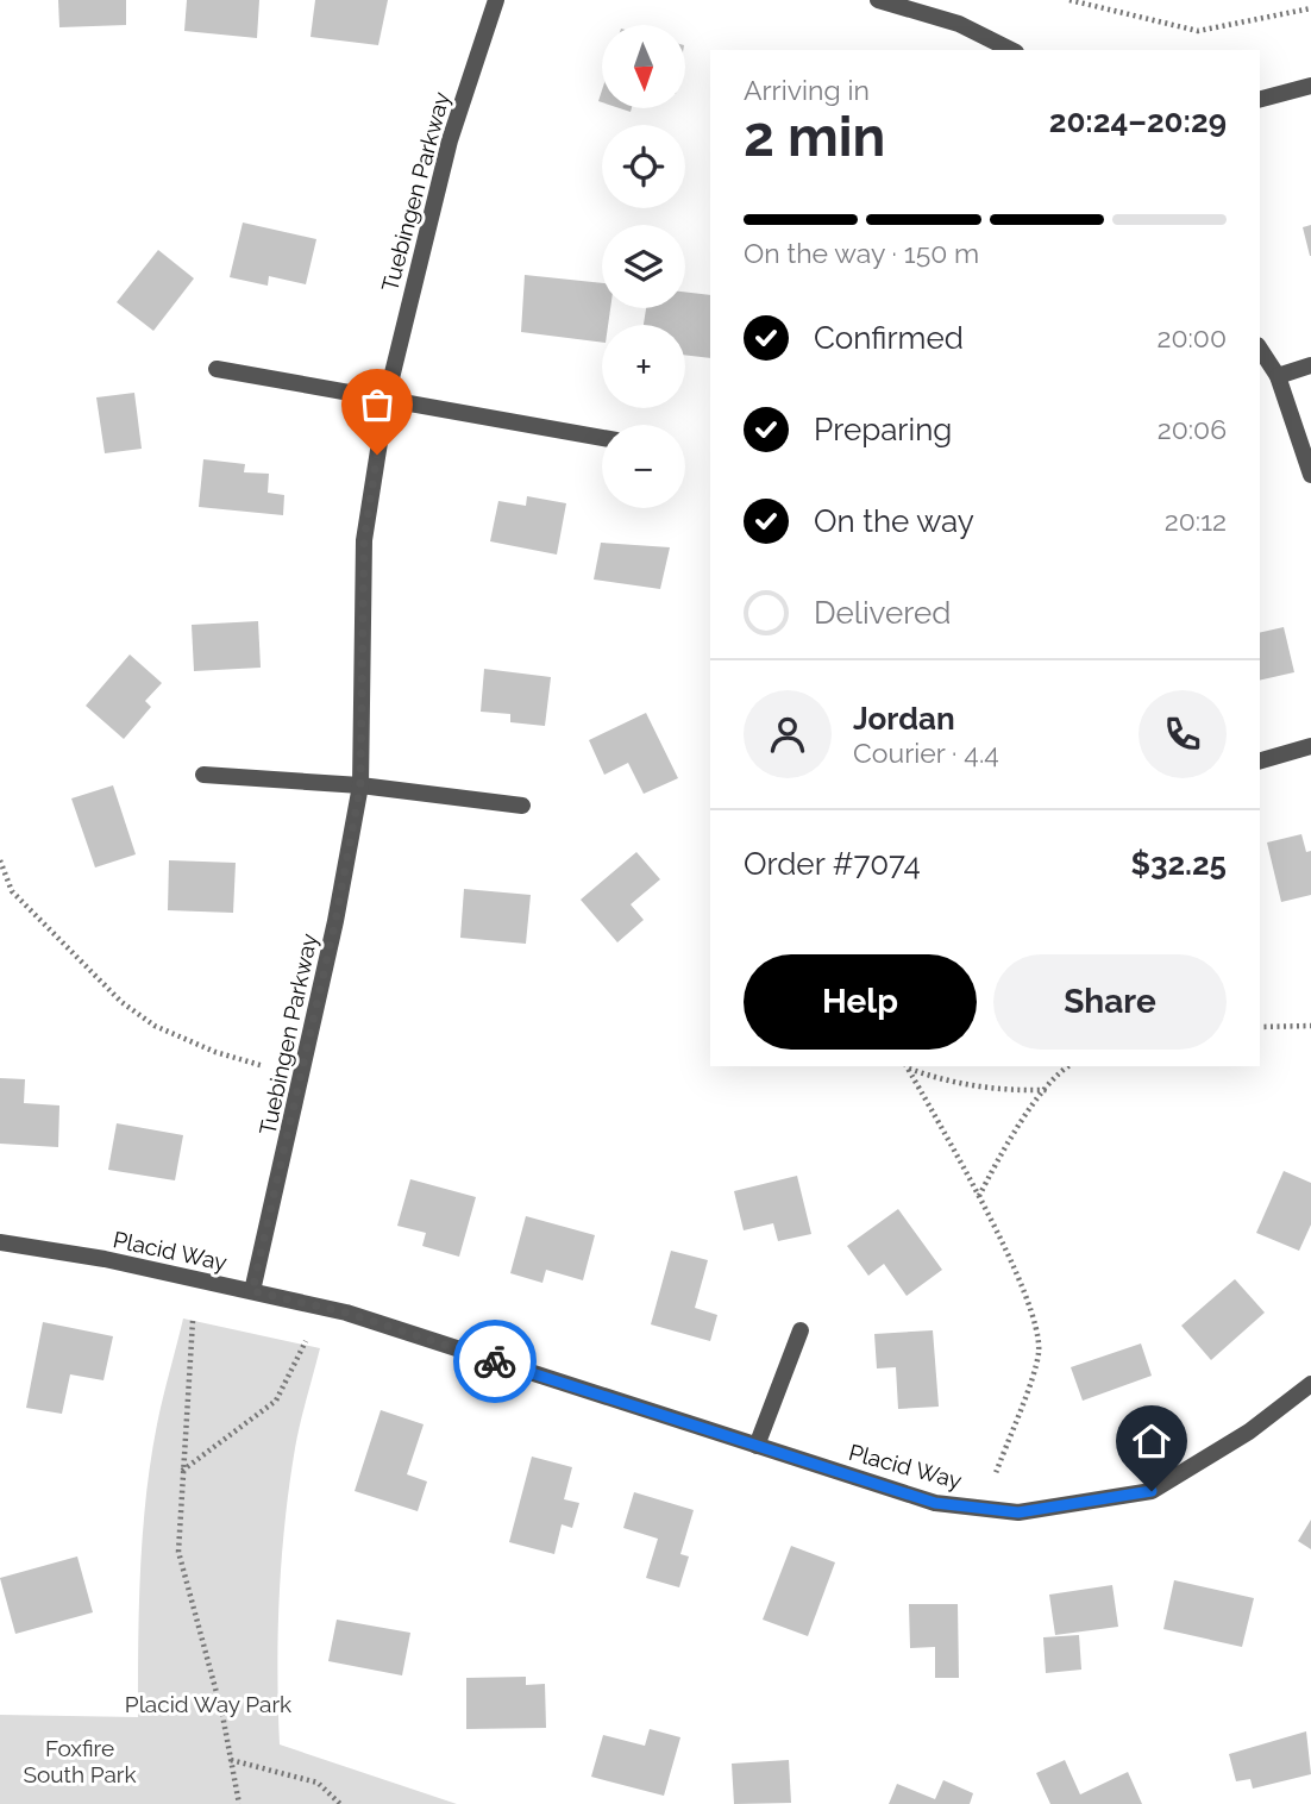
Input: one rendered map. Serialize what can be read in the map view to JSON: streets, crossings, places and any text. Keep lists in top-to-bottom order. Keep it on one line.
{"streets":{"street":["Tuebingen Parkway","Placid Way"]},"crossings":[["Tuebingen Parkway","Placid Way"]],"parks":["Placid Way Park","Foxfire South Park"],"north":"bottom","page":{"map_buttons":["+","−"],"heading":["2 min","Arriving in","20:24–20:29"],"panel":["Jordan","Courier · 4.4","Order #7074","$32.25"],"bar":"On the way · 150 m","list":[["Confirmed","20:00"],["Preparing","20:06"],["On the way","20:12"],"Delivered"],"buttons":["Help","Share"]}}
